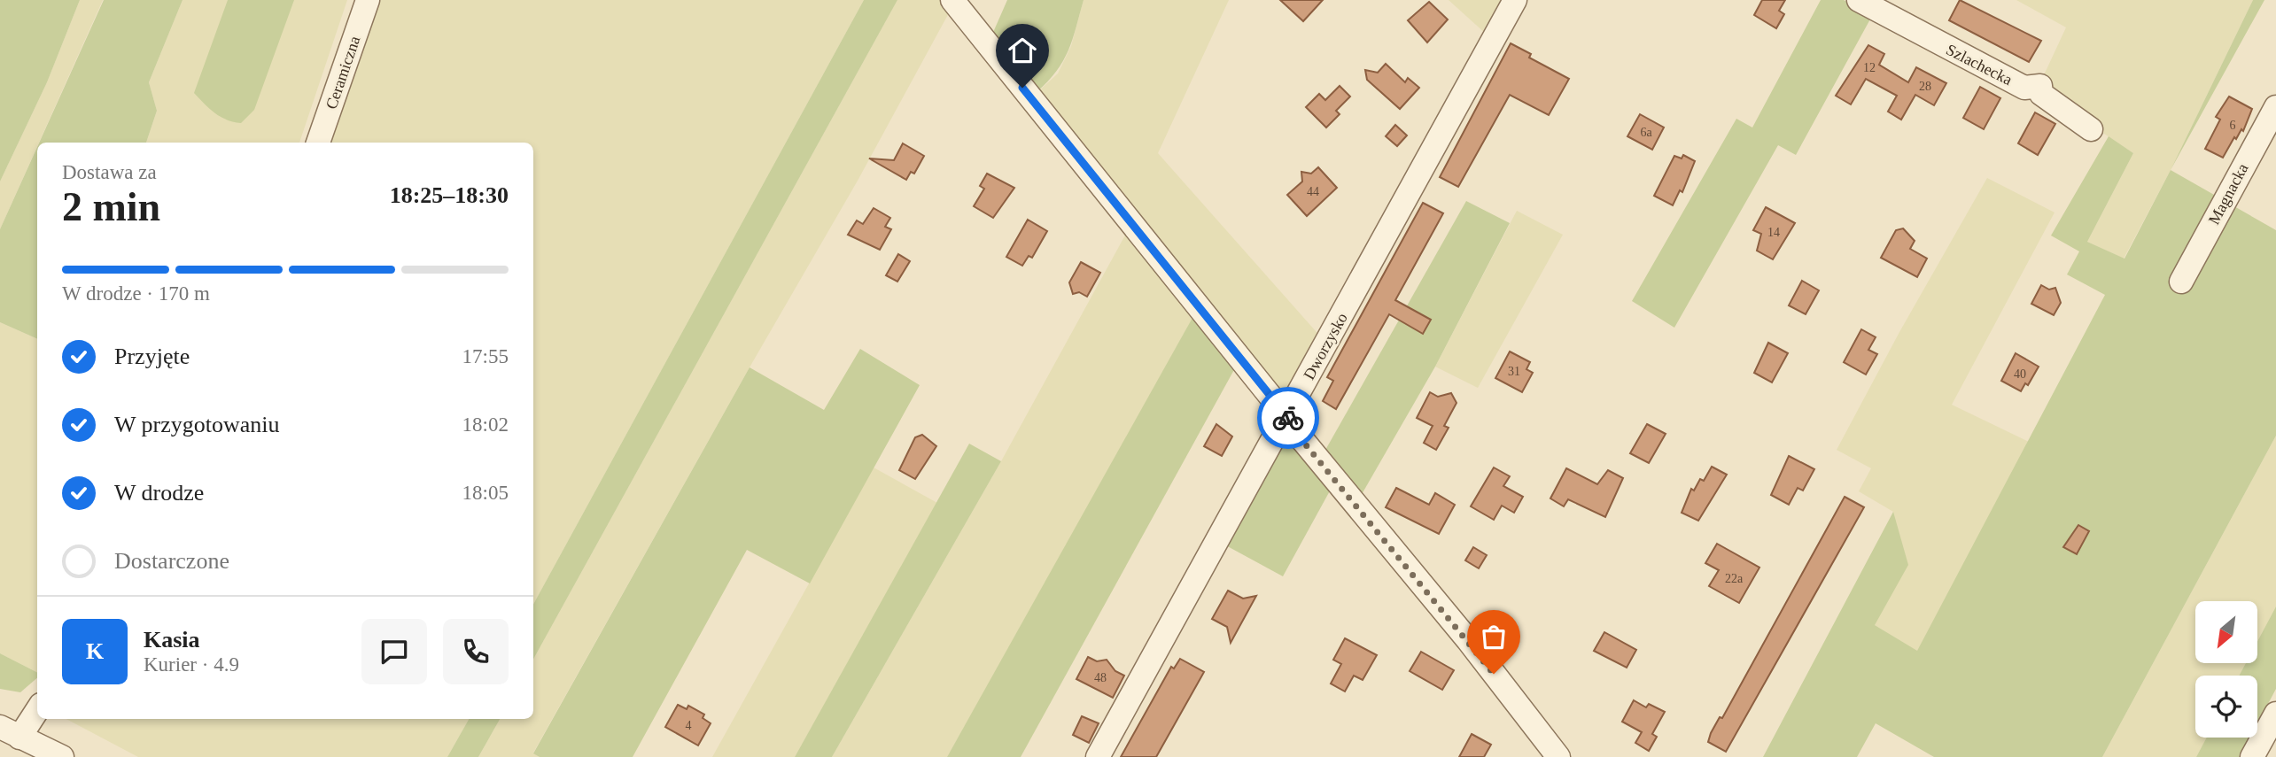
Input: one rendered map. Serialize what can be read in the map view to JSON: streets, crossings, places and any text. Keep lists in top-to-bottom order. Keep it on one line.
{"streets":{"street":["Szlachecka","Ceramiczna","Magnacka","Dworzysko"]},"house_numbers":["12","28","6","6a","44","14","31","40","22a","48","4"],"north":"bottom left","page":{"heading":["2 min","Dostawa za","18:25–18:30"],"panel":["Kasia","Kurier · 4.9"],"bar":"W drodze · 170 m","list":[["Przyjęte","17:55"],["W przygotowaniu","18:02"],["W drodze","18:05"],"Dostarczone"],"round":"K"}}
